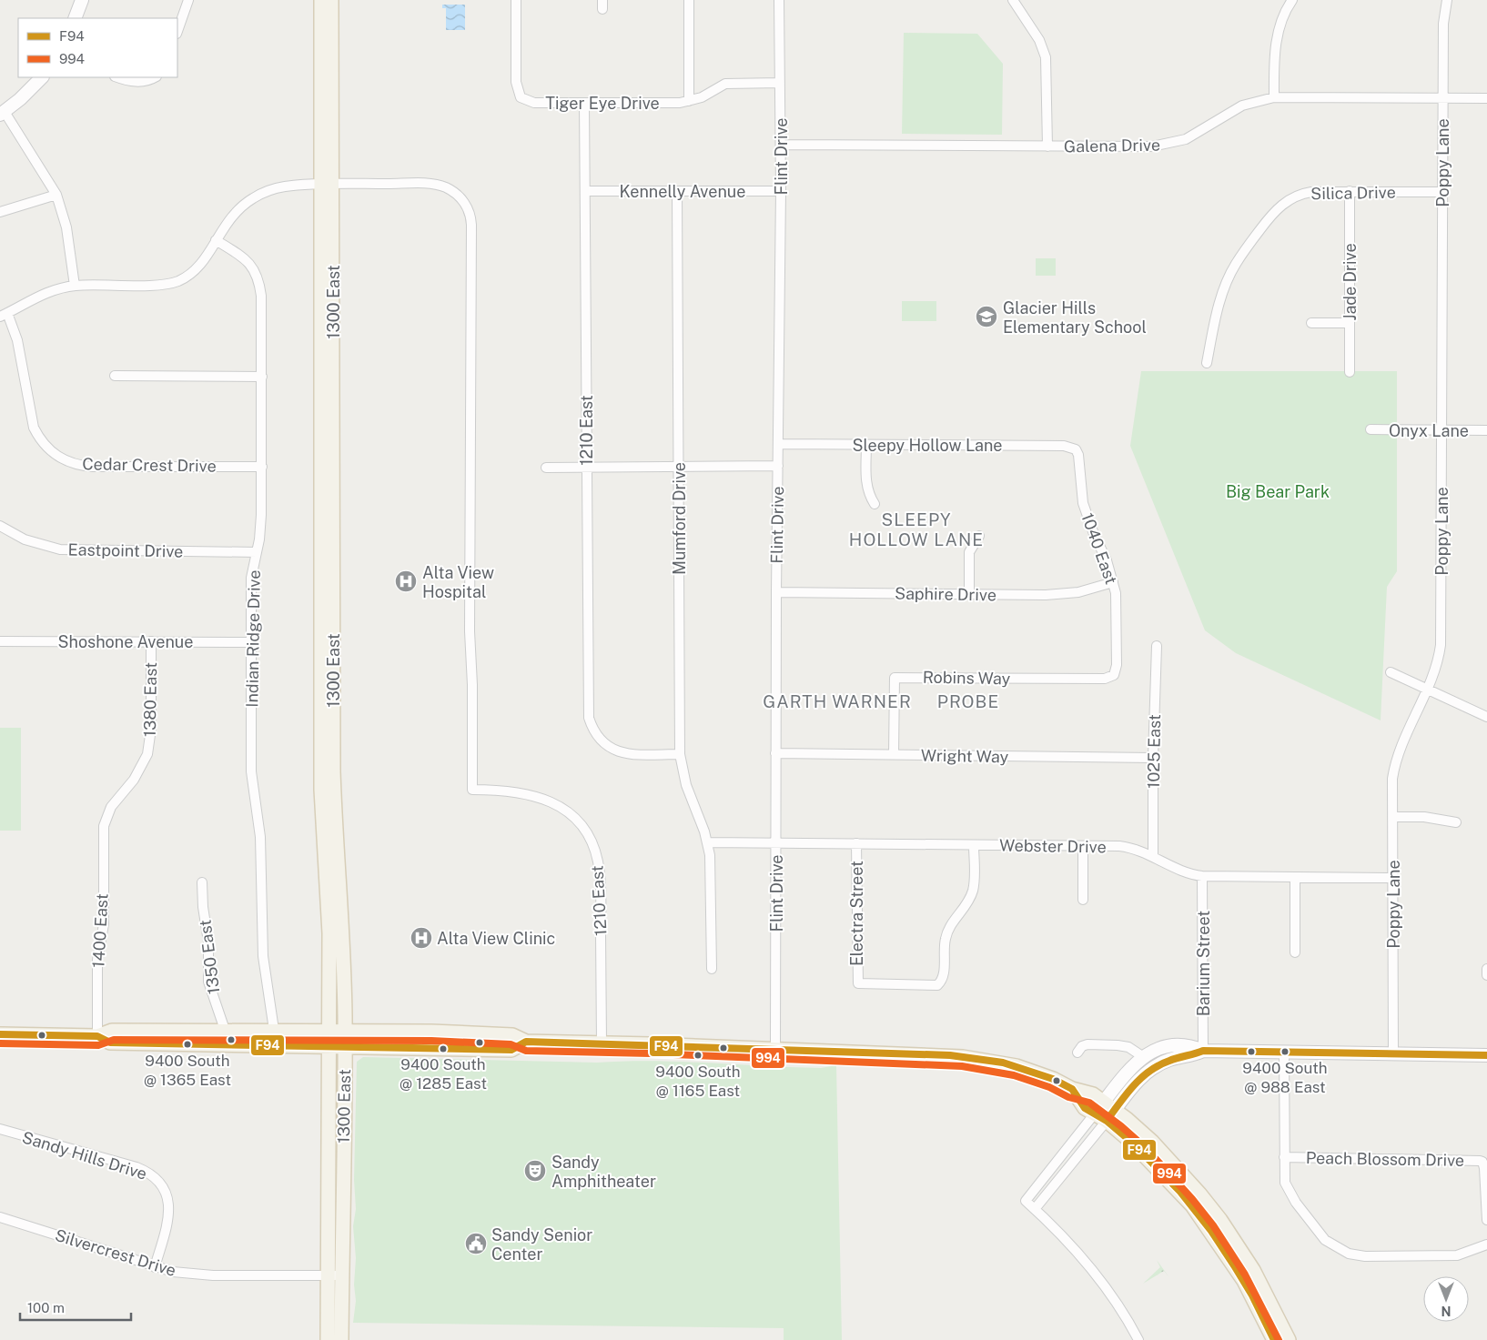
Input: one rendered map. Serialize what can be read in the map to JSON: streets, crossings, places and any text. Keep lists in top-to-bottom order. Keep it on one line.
{"streets":{"main road":["1300 East"],"street":["Tiger Eye Drive","Galena Drive","Flint Drive","Poppy Lane","Kennelly Avenue","Silica Drive","Jade Drive","1210 East","Onyx Lane","Sleepy Hollow Lane","Cedar Crest Drive","Mumford Drive","1040 East","Eastpoint Drive","Saphire Drive","Indian Ridge Drive","Shoshone Avenue","Robins Way","1380 East","1025 East","Wright Way","Webster Drive","Electra Street","1400 East","1350 East","Barium Street","Sandy Hills Drive","Peach Blossom Drive","Silvercrest Drive"]},"crossings":[["Tiger Eye Drive","Flint Drive"],["Tiger Eye Drive","1210 East"],["Galena Drive","Flint Drive"],["Galena Drive","Poppy Lane"],["Flint Drive","Kennelly Avenue"],["Flint Drive","Sleepy Hollow Lane"],["Flint Drive","Saphire Drive"],["Flint Drive","Wright Way"],["Flint Drive","Webster Drive"],["Poppy Lane","Silica Drive"],["Poppy Lane","Onyx Lane"],["Poppy Lane","Webster Drive"],["Kennelly Avenue","1210 East"],["Kennelly Avenue","Mumford Drive"],["Silica Drive","Jade Drive"],["1300 East","1210 East"],["1300 East","Silvercrest Drive"],["1210 East","Mumford Drive"],["Sleepy Hollow Lane","1040 East"],["Cedar Crest Drive","Indian Ridge Drive"],["Mumford Drive","Webster Drive"],["1040 East","Saphire Drive"],["1040 East","Robins Way"],["Eastpoint Drive","Indian Ridge Drive"],["Indian Ridge Drive","Shoshone Avenue"],["Shoshone Avenue","1380 East"],["Robins Way","Wright Way"],["1380 East","1400 East"],["1025 East","Wright Way"],["1025 East","Webster Drive"],["Webster Drive","Electra Street"],["Webster Drive","Barium Street"],["Sandy Hills Drive","Silvercrest Drive"]],"districts":["SLEEPY HOLLOW LANE","GARTH WARNER","PROBE"],"parks":["Big Bear Park"],"places":{"school or university":["Glacier Hills Elementary School"],"hospital":["Alta View Hospital","Alta View Clinic"],"other":["9400 South @ 1365 East","9400 South @ 1285 East","9400 South @ 988 East","9400 South @ 1165 East"],"theatre":["Sandy Amphitheater"],"public building":["Sandy Senior Center"]},"lines":["transit line F94","transit line 994"],"legend":["F94","994"],"scale_bar":"100 m","north":"bottom"}
